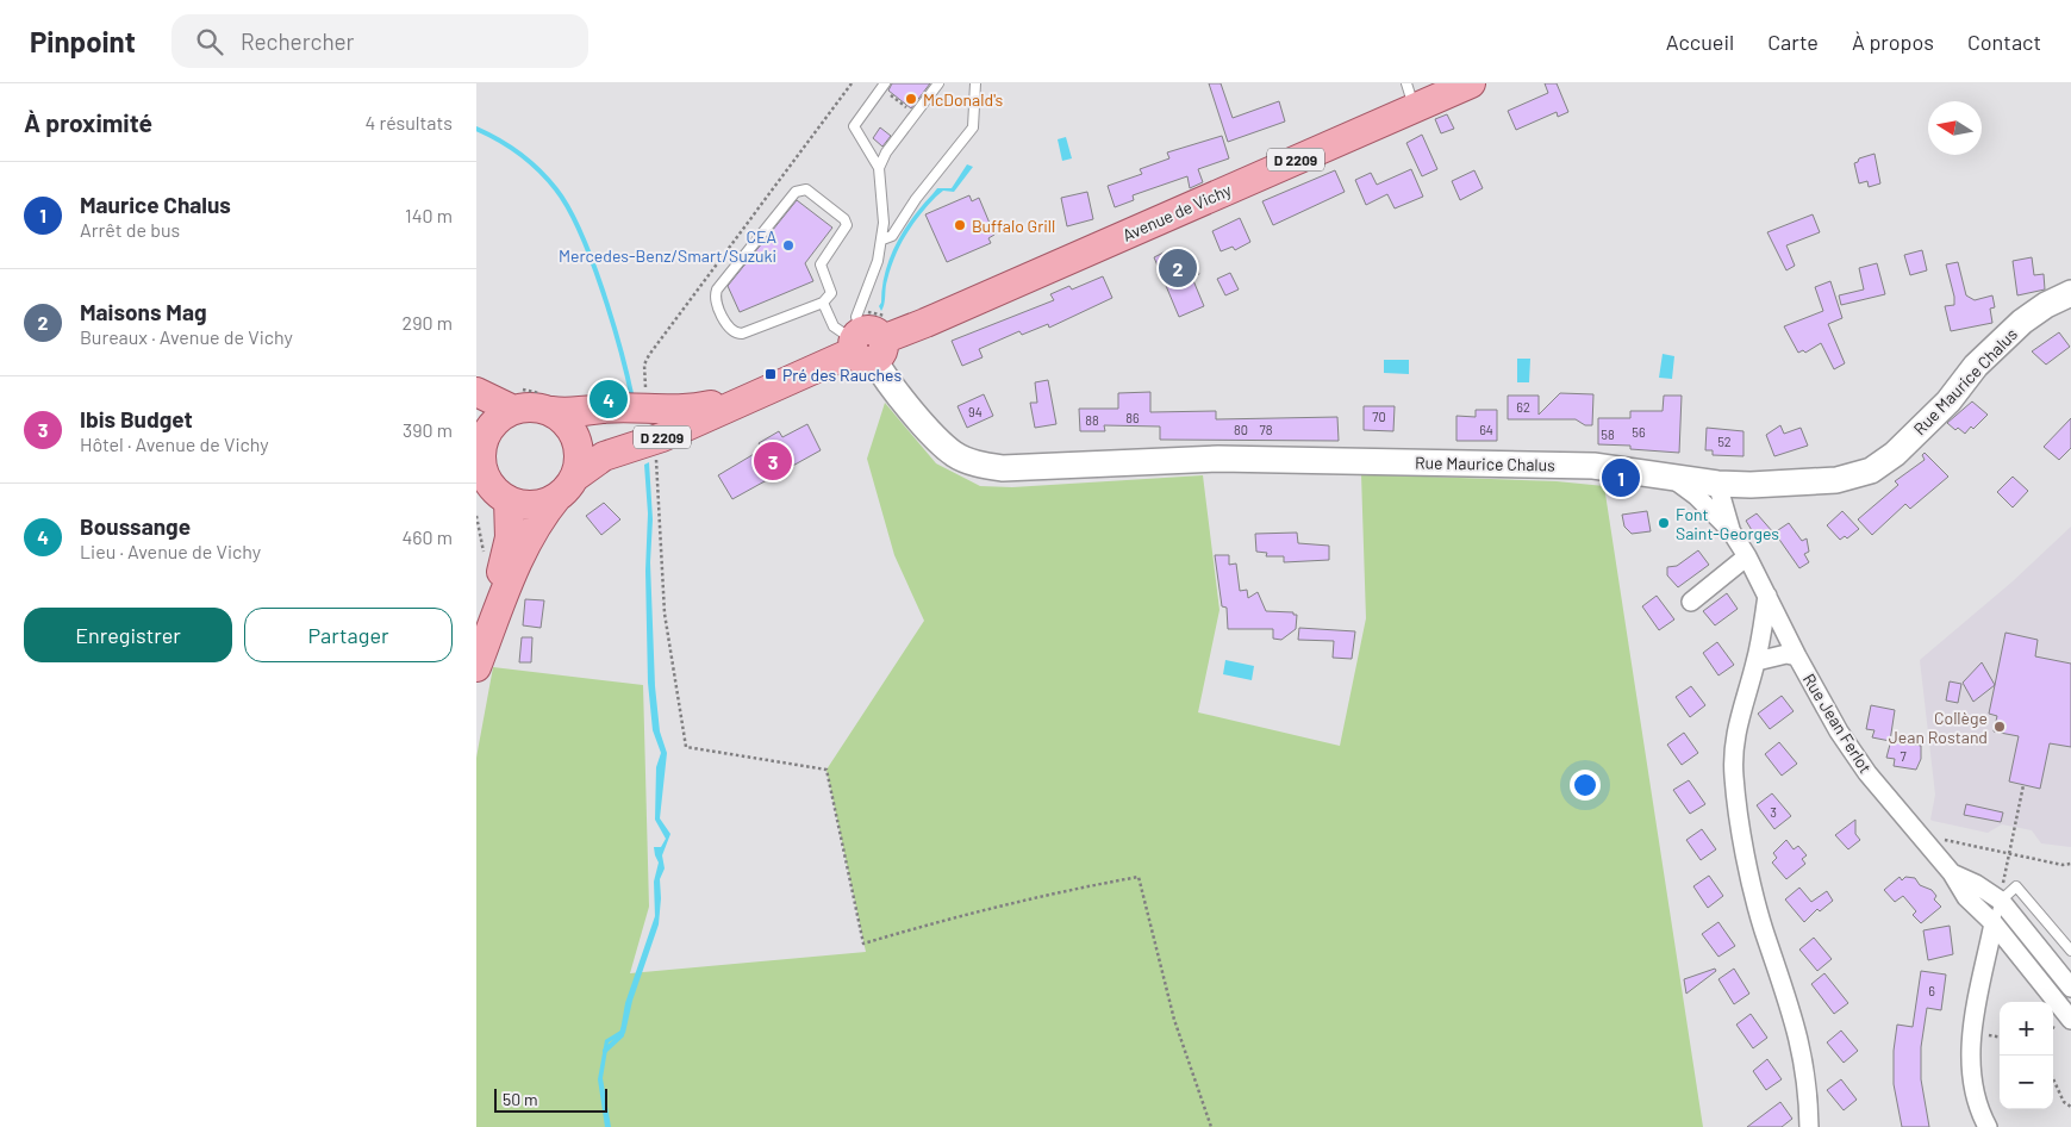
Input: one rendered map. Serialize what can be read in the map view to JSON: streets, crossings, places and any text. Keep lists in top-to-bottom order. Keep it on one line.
{"streets":{"main road":["D 2209","Avenue de Vichy"],"street":["Rue Maurice Chalus","Rue Jean Ferlot"]},"crossings":[["D 2209","Avenue de Vichy"],["Avenue de Vichy","Rue Maurice Chalus"],["Rue Maurice Chalus","Rue Jean Ferlot"]],"places":{"other":["McDonald's","Buffalo Grill","CEA Mercedes-Benz/Smart/Suzuki","Font Saint-Georges","Collège Jean Rostand"],"transit":["Pré des Rauches"]},"house_numbers":["62","94","70","86","88","80","78","64","56","58","52","7","3","6"],"scale_bar":"50 m","north":"left","page":{"header":"Pinpoint","search":"Rechercher","nav":["Accueil","Carte","À propos","Contact"],"heading":["À proximité","4 résultats"],"list":[{"mark":"1","name":"Maurice Chalus","note":"Arrêt de bus","value":"140 m"},{"mark":"2","name":"Maisons Mag","note":"Bureaux · Avenue de Vichy","value":"290 m"},{"mark":"3","name":"Ibis Budget","note":"Hôtel · Avenue de Vichy","value":"390 m"},{"mark":"4","name":"Boussange","note":"Lieu · Avenue de Vichy","value":"460 m"}],"pins":["2","4","3","1"],"buttons":["Enregistrer","Partager"],"map_buttons":["+","−"],"scale":"50 m"}}
